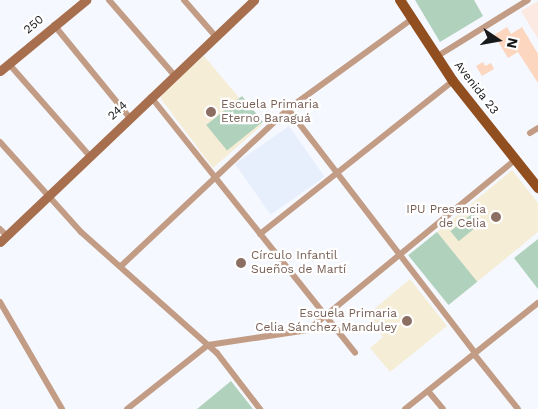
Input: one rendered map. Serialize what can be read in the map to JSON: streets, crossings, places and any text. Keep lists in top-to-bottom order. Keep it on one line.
{"streets":{"main road":["Avenida 23"],"street":["250","244"]},"places":["Escuela Primaria Eterno Baraguá","IPU Presencia de Celia","Círculo Infantil Sueños de Martí","Escuela Primaria Celia Sánchez Manduley"],"north":"right"}
